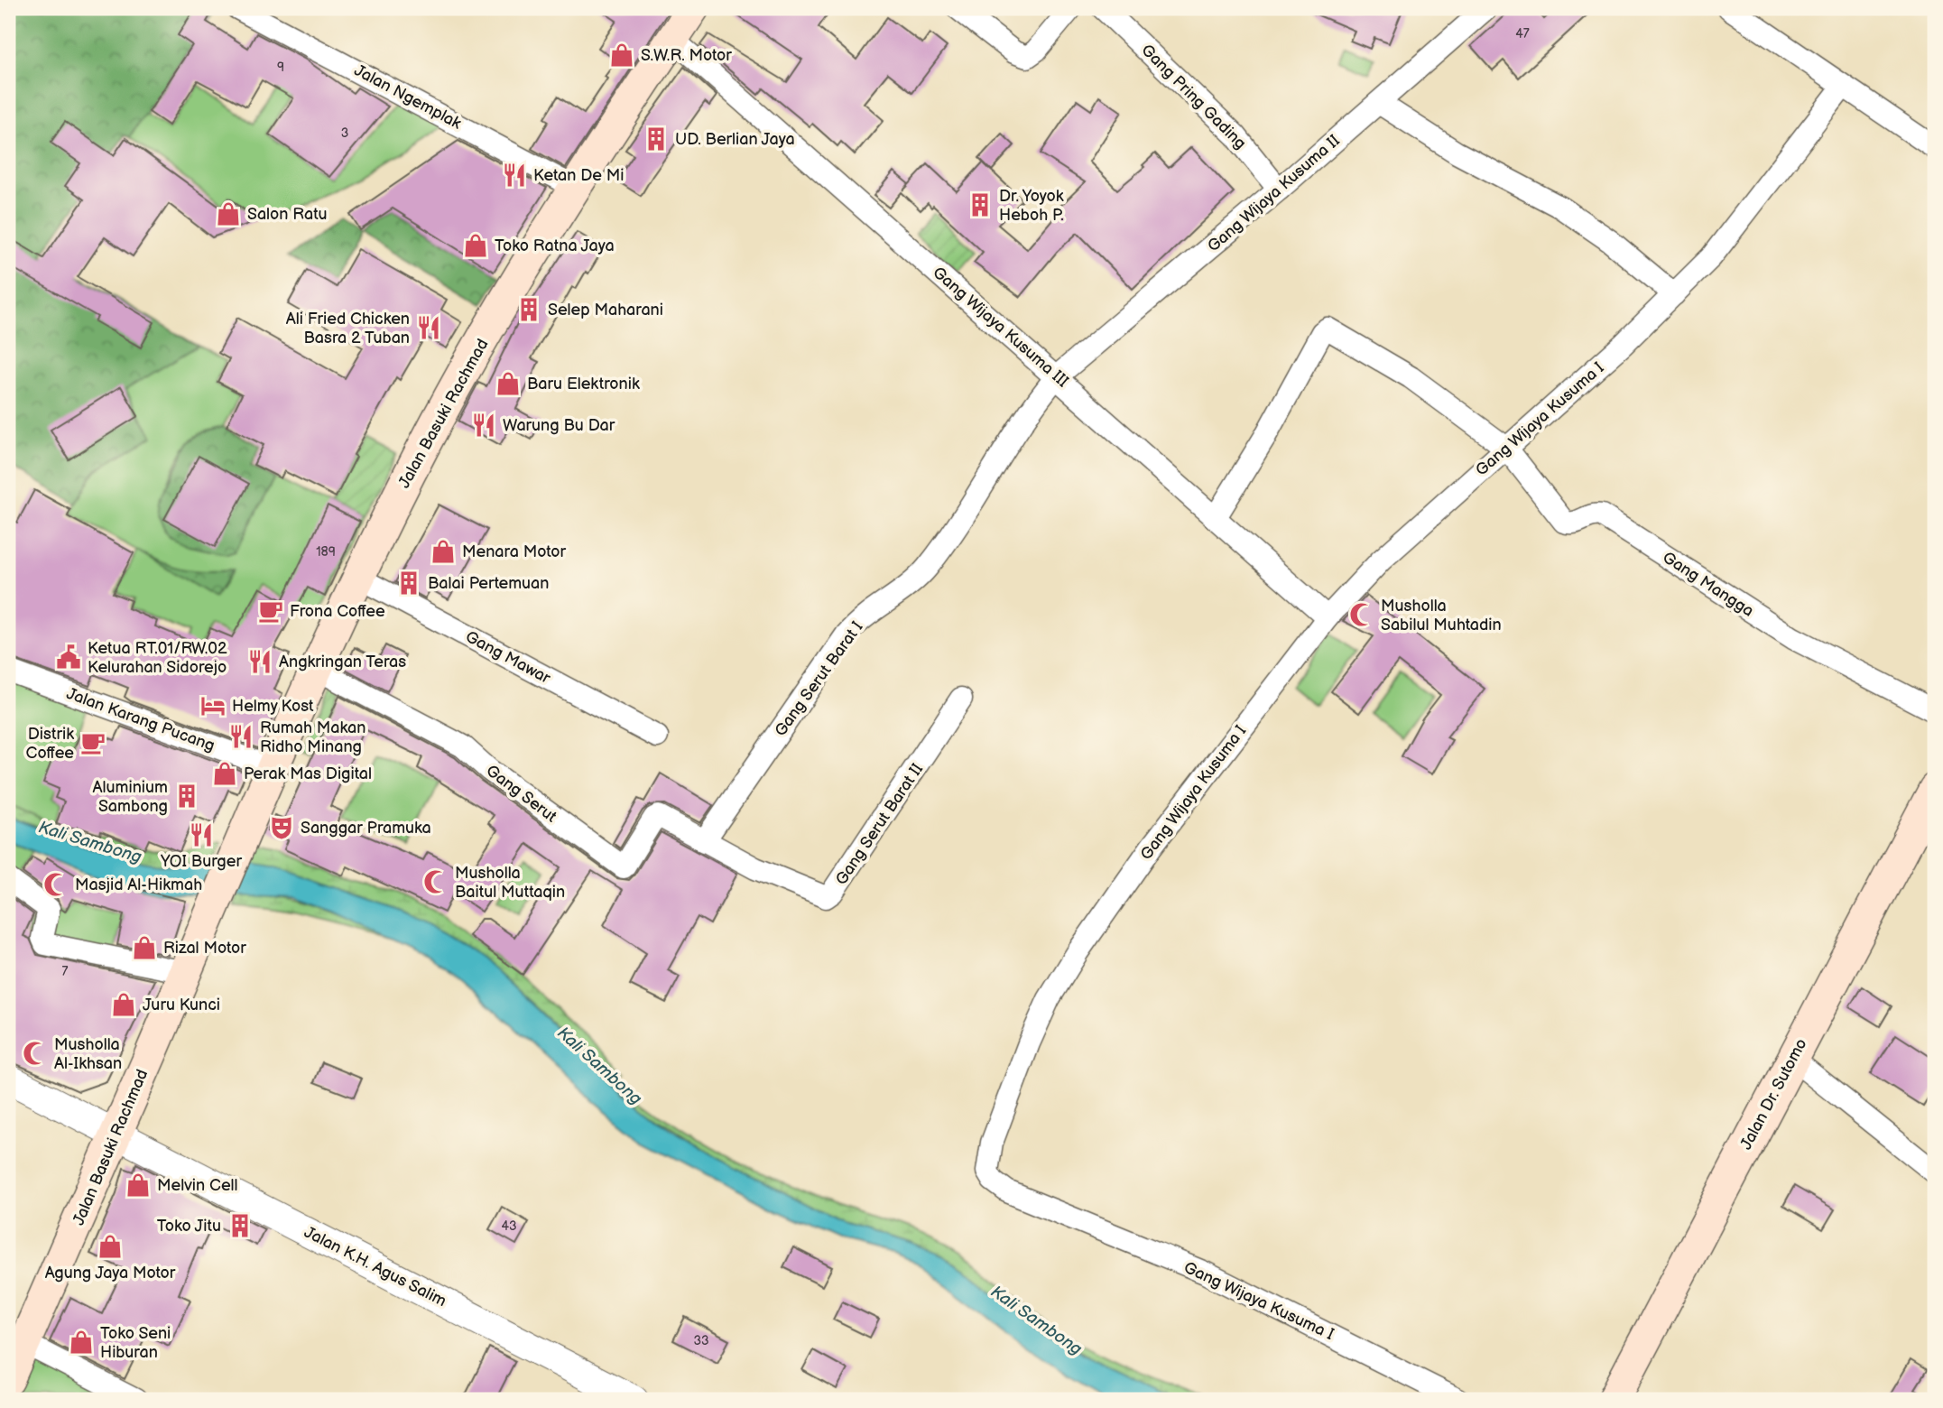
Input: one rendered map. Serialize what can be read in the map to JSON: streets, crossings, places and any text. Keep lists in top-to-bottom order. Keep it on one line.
{"streets":{"main road":["Jalan Basuki Rachmad","Jalan Dr. Sutomo"],"street":["Jalan Ngemplak","Gang Pring Gading","Gang Wijaya Kusuma II","Gang Wijaya Kusuma III","Gang Wijaya Kusuma I","Gang Mangga","Gang Mawar","Gang Serut Barat I","Jalan Karang Pucang","Gang Serut","Gang Serut Barat II","Jalan K.H. Agus Salim"]},"crossings":[["Jalan Ngemplak","Jalan Basuki Rachmad"],["Gang Pring Gading","Gang Wijaya Kusuma II"],["Gang Wijaya Kusuma II","Gang Wijaya Kusuma III"],["Gang Wijaya Kusuma II","Gang Serut Barat I"],["Gang Wijaya Kusuma III","Jalan Basuki Rachmad"],["Gang Wijaya Kusuma III","Gang Wijaya Kusuma I"],["Gang Wijaya Kusuma III","Gang Serut Barat I"],["Jalan Basuki Rachmad","Gang Mawar"],["Jalan Basuki Rachmad","Jalan Karang Pucang"],["Jalan Basuki Rachmad","Gang Serut"],["Jalan Basuki Rachmad","Jalan K.H. Agus Salim"],["Gang Wijaya Kusuma I","Gang Mangga"],["Gang Serut Barat I","Gang Serut"],["Gang Serut Barat I","Gang Serut Barat II"],["Gang Serut","Gang Serut Barat II"]],"water":["Kali Sambong"],"places":{"shop":["S.W.R. Motor","Salon Ratu","Toko Ratna Jaya","Baru Elektronik","Menara Motor","Perak Mas Digital","Rizal Motor","Juru Kunci","Melvin Cell","Agung Jaya Motor","Toko Seni Hiburan"],"building":["UD. Berlian Jaya","Dr. Yoyok Heboh P.","Selep Maharani","Balai Pertemuan","Aluminium Sambong","Toko Jitu"],"restaurant":["Ketan De Mi","Ali Fried Chicken Basra 2 Tuban","Warung Bu Dar","Angkringan Teras","Rumah Makan Ridho Minang","YOI Burger"],"cafe":["Frona Coffee","Distrik Coffee"],"mosque":["Musholla Sabilul Muhtadin","Musholla Baitul Muttaqin","Masjid Al-Hikmah","Musholla Al-Ikhsan"],"public building":["Ketua RT.01/RW.02 Kelurahan Sidorejo"],"hotel":["Helmy Kost"],"theatre":["Sanggar Pramuka"]},"house_numbers":["47","9","3","189","7","43","33"]}
